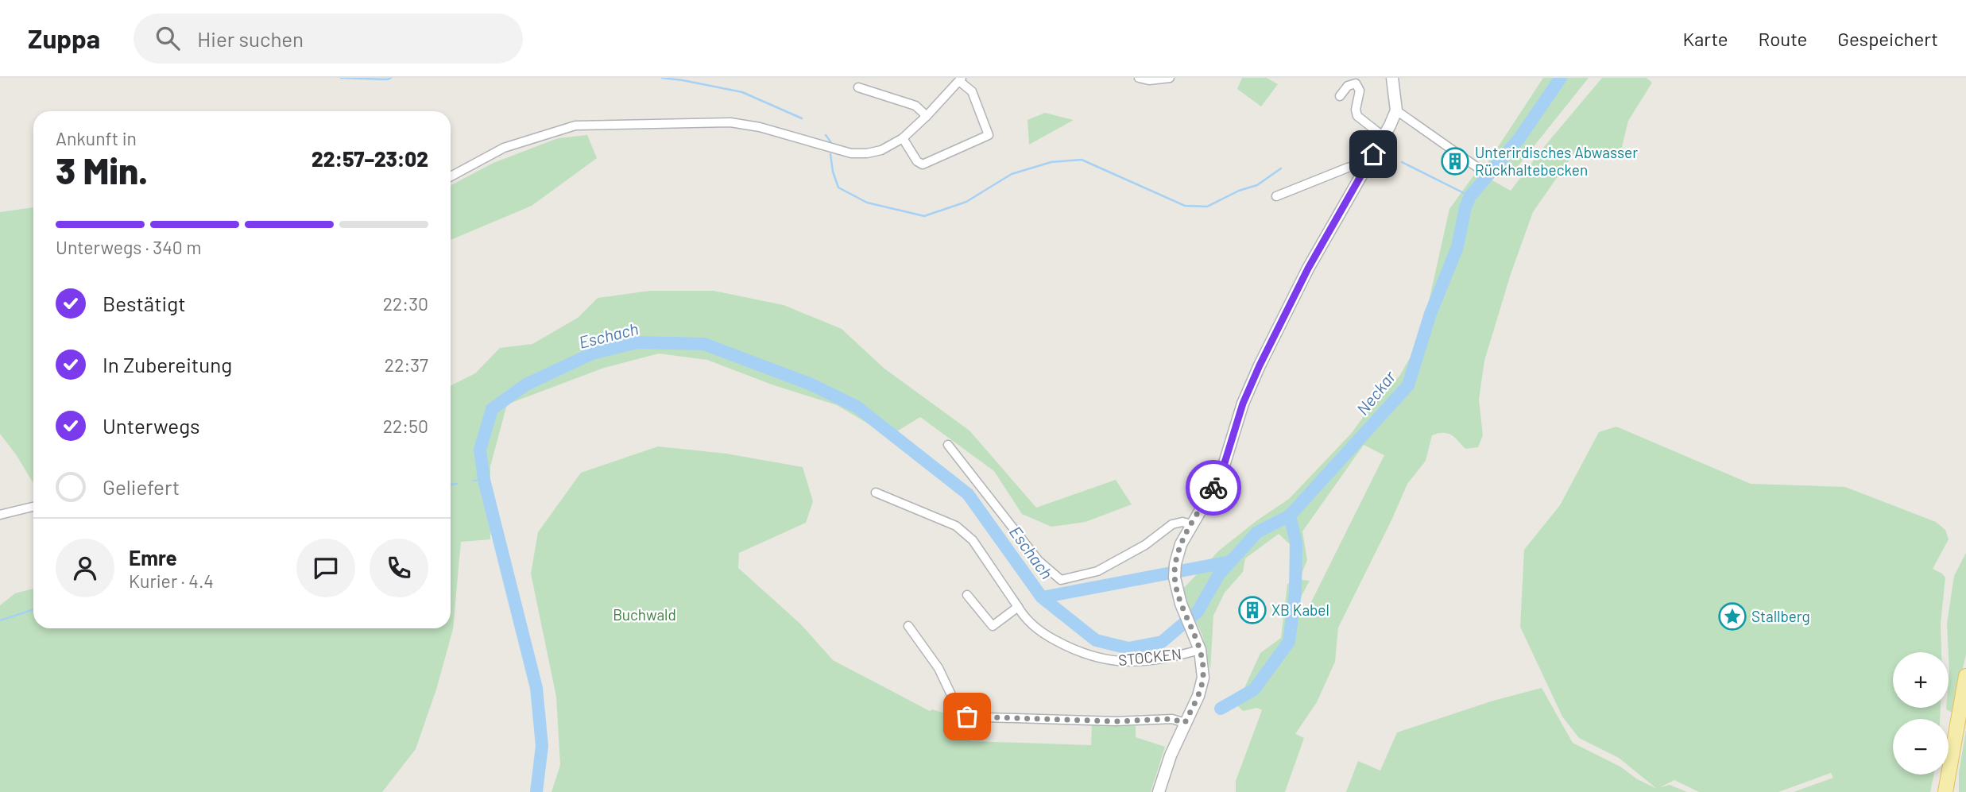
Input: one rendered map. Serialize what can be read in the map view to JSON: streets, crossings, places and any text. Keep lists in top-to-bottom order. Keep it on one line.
{"streets":{"street":["STOCKEN"]},"water":["Eschach","Neckar"],"parks":["Buchwald"],"places":{"building":["Unterirdisches Abwasser Rückhaltebecken","XB Kabel"],"place":["Stallberg"]},"page":{"header":"Zuppa","search":"Hier suchen","nav":["Karte","Route","Gespeichert"],"heading":["3 Min.","Ankunft in","22:57–23:02"],"panel":["Emre","Kurier · 4.4"],"bar":"Unterwegs · 340 m","list":[["Bestätigt","22:30"],["In Zubereitung","22:37"],["Unterwegs","22:50"],"Geliefert"],"map_buttons":["+","−"]}}
